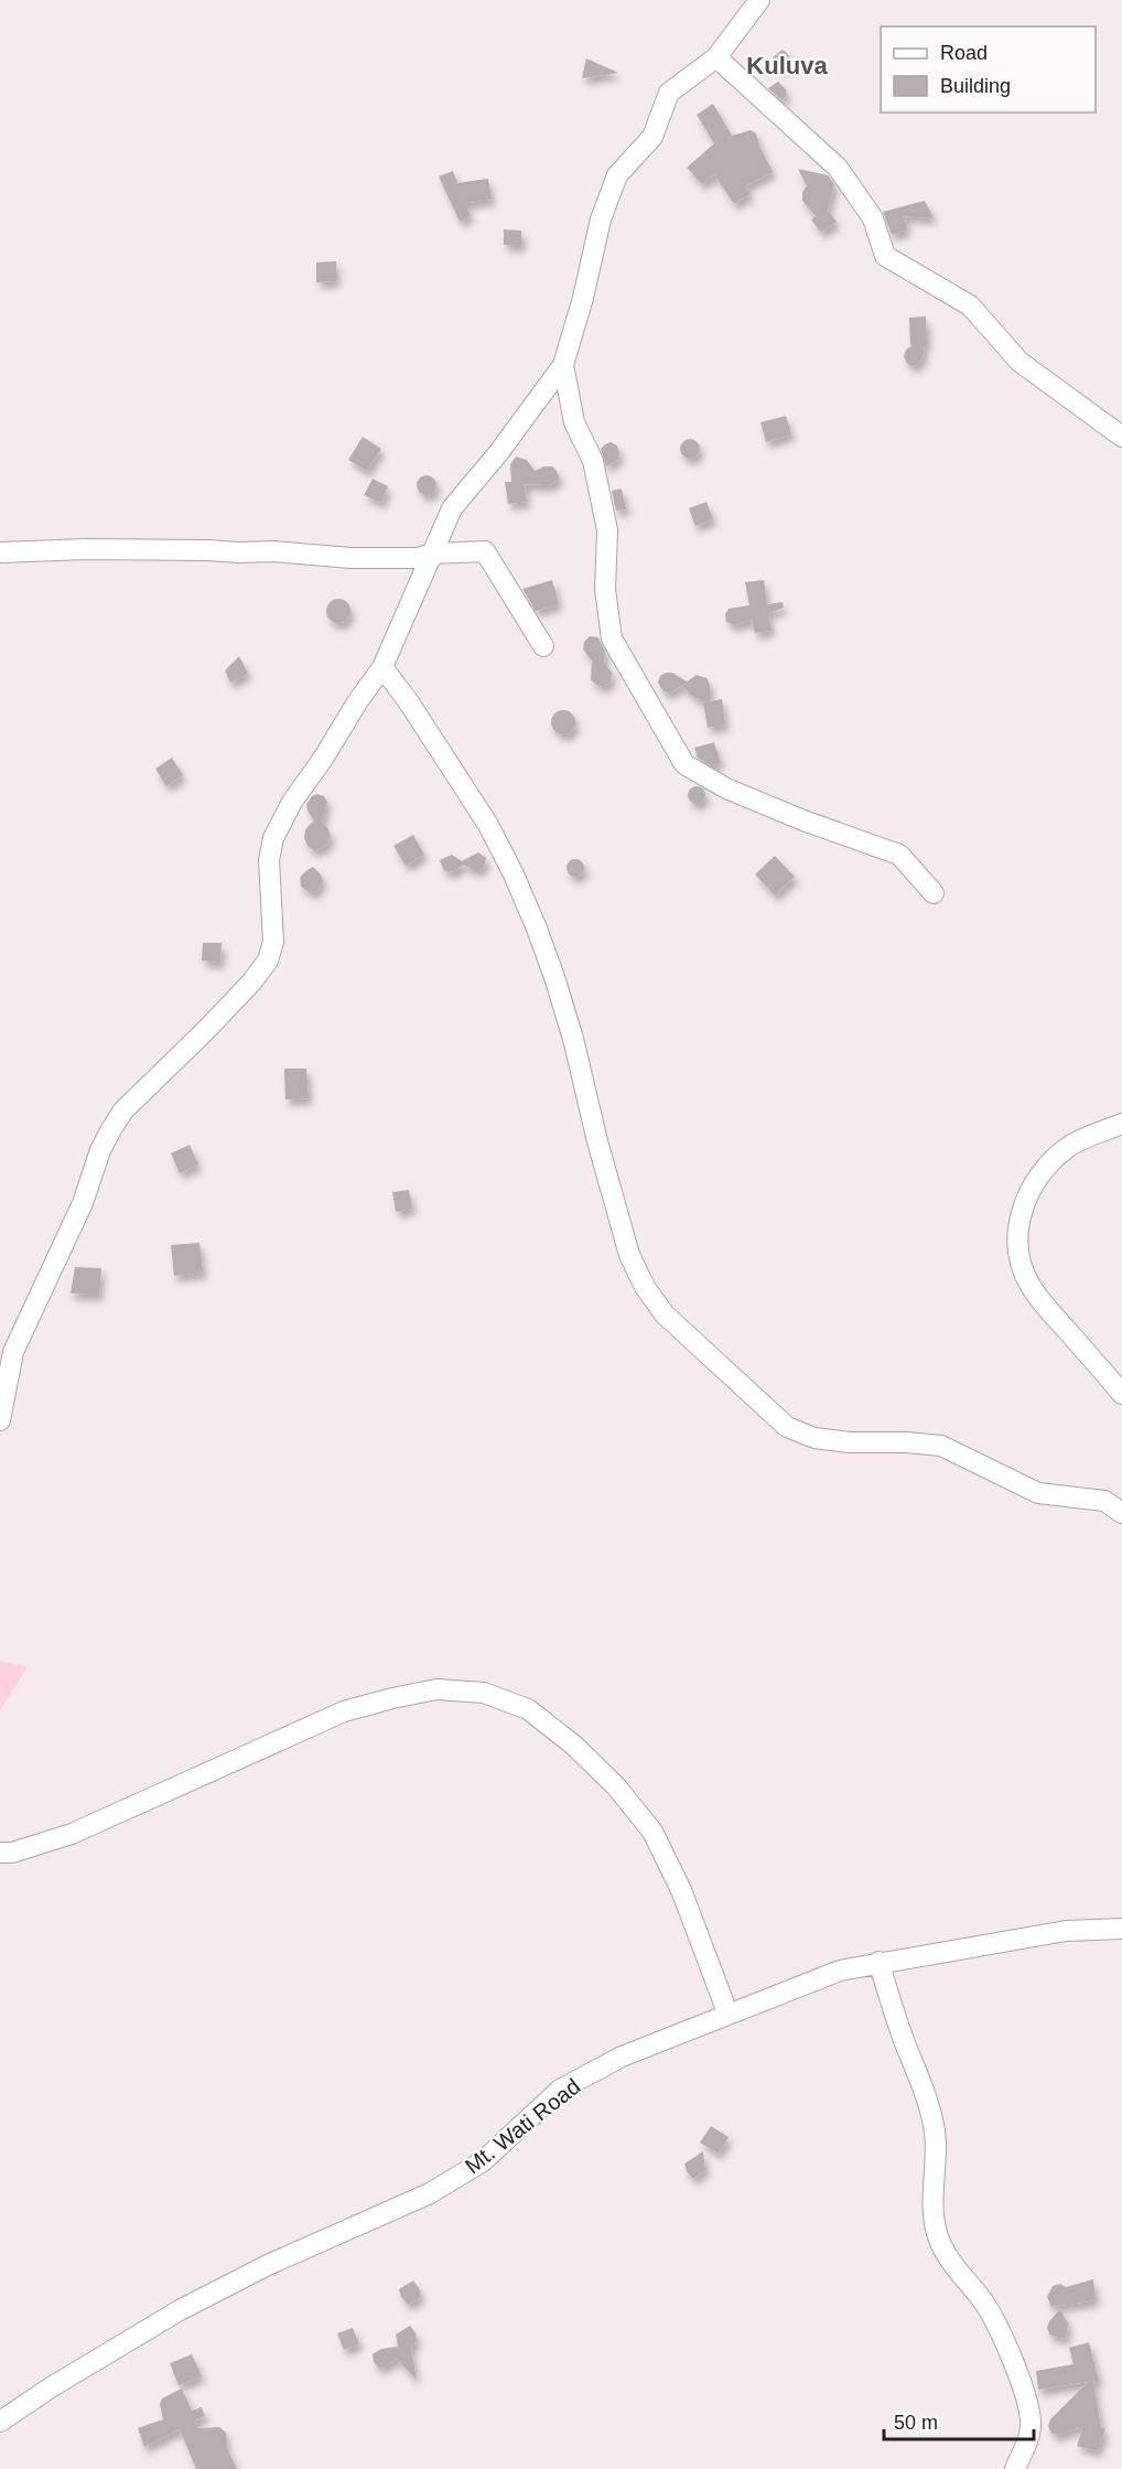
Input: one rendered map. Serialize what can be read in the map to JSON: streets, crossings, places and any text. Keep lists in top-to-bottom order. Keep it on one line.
{"streets":{"street":["Mt. Wati Road"]},"districts":["Kuluva"],"legend":["Road","Building"],"scale_bar":"50 m"}
